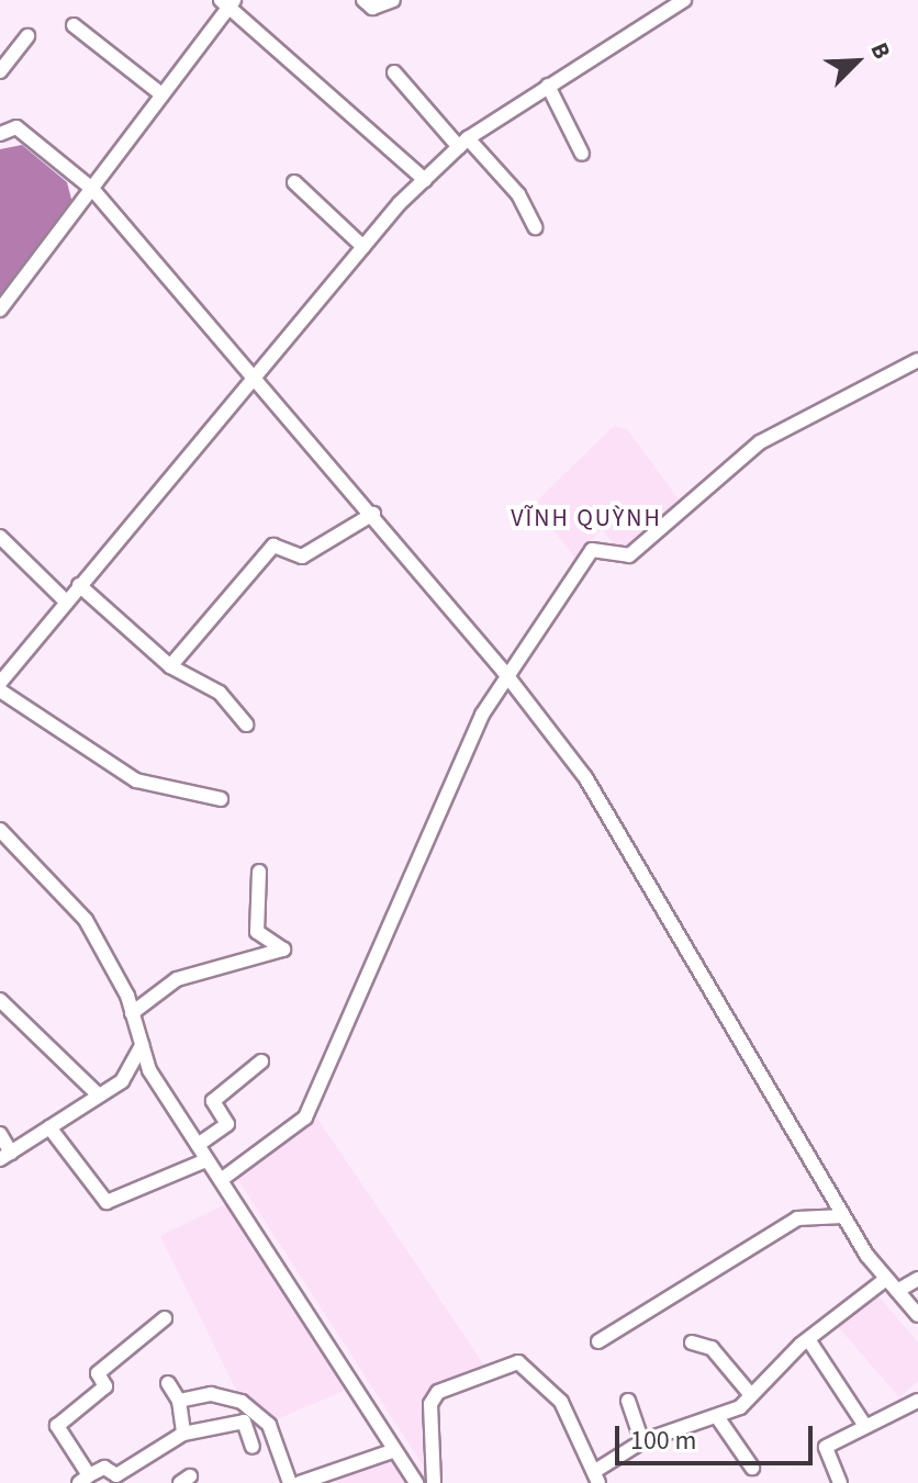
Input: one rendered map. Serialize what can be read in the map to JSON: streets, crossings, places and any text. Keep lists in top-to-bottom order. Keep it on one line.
{"districts":["VĨNH QUỲNH"],"scale_bar":"100 m","north":"top right"}
